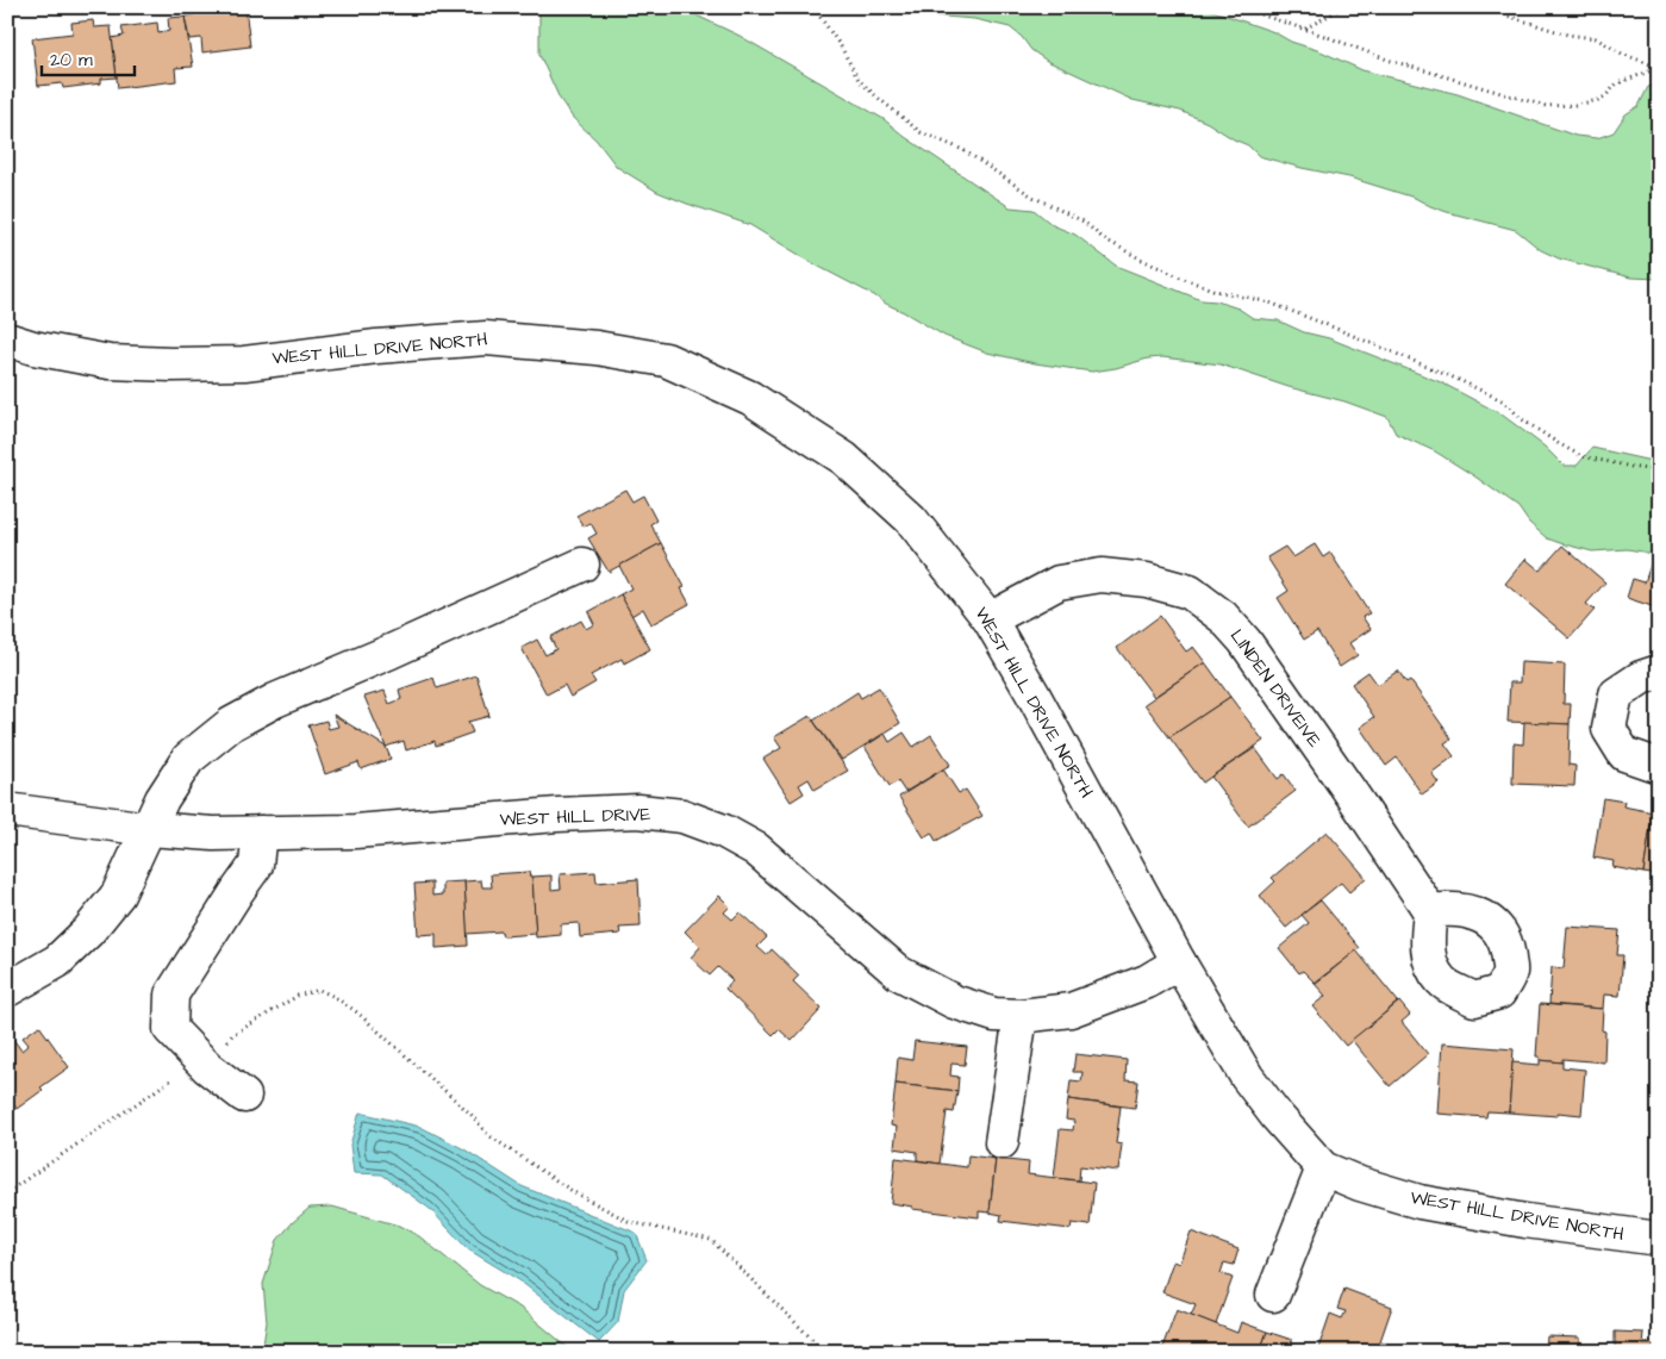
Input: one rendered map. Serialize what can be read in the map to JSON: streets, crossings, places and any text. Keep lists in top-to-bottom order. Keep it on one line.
{"streets":{"street":["WEST HILL DRIVE NORTH","LINDEN DRIVEIVE","WEST HILL DRIVE"]},"crossings":[["WEST HILL DRIVE NORTH","LINDEN DRIVEIVE"],["WEST HILL DRIVE NORTH","WEST HILL DRIVE"]],"scale_bar":"20 m"}
